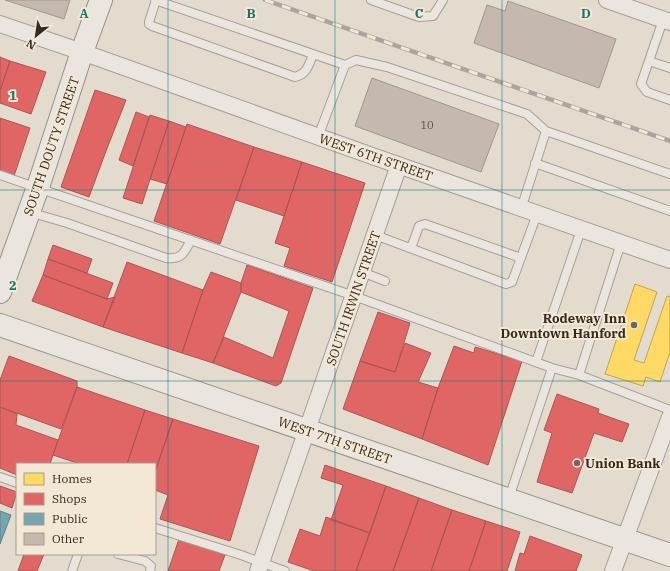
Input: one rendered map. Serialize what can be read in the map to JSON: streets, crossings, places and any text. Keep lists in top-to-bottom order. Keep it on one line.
{"streets":{"street":["SOUTH DOUTY STREET","WEST 6TH STREET","SOUTH IRWIN STREET","WEST 7TH STREET"]},"crossings":[["SOUTH DOUTY STREET","WEST 6TH STREET"],["WEST 6TH STREET","SOUTH IRWIN STREET"],["SOUTH IRWIN STREET","WEST 7TH STREET"]],"places":["Rodeway Inn Downtown Hanford","Union Bank"],"house_numbers":["10"],"legend":["Homes","Shops","Public","Other"],"north":"bottom left","grid":{"columns":["A","B","C","D"],"rows":["1","2"]}}
